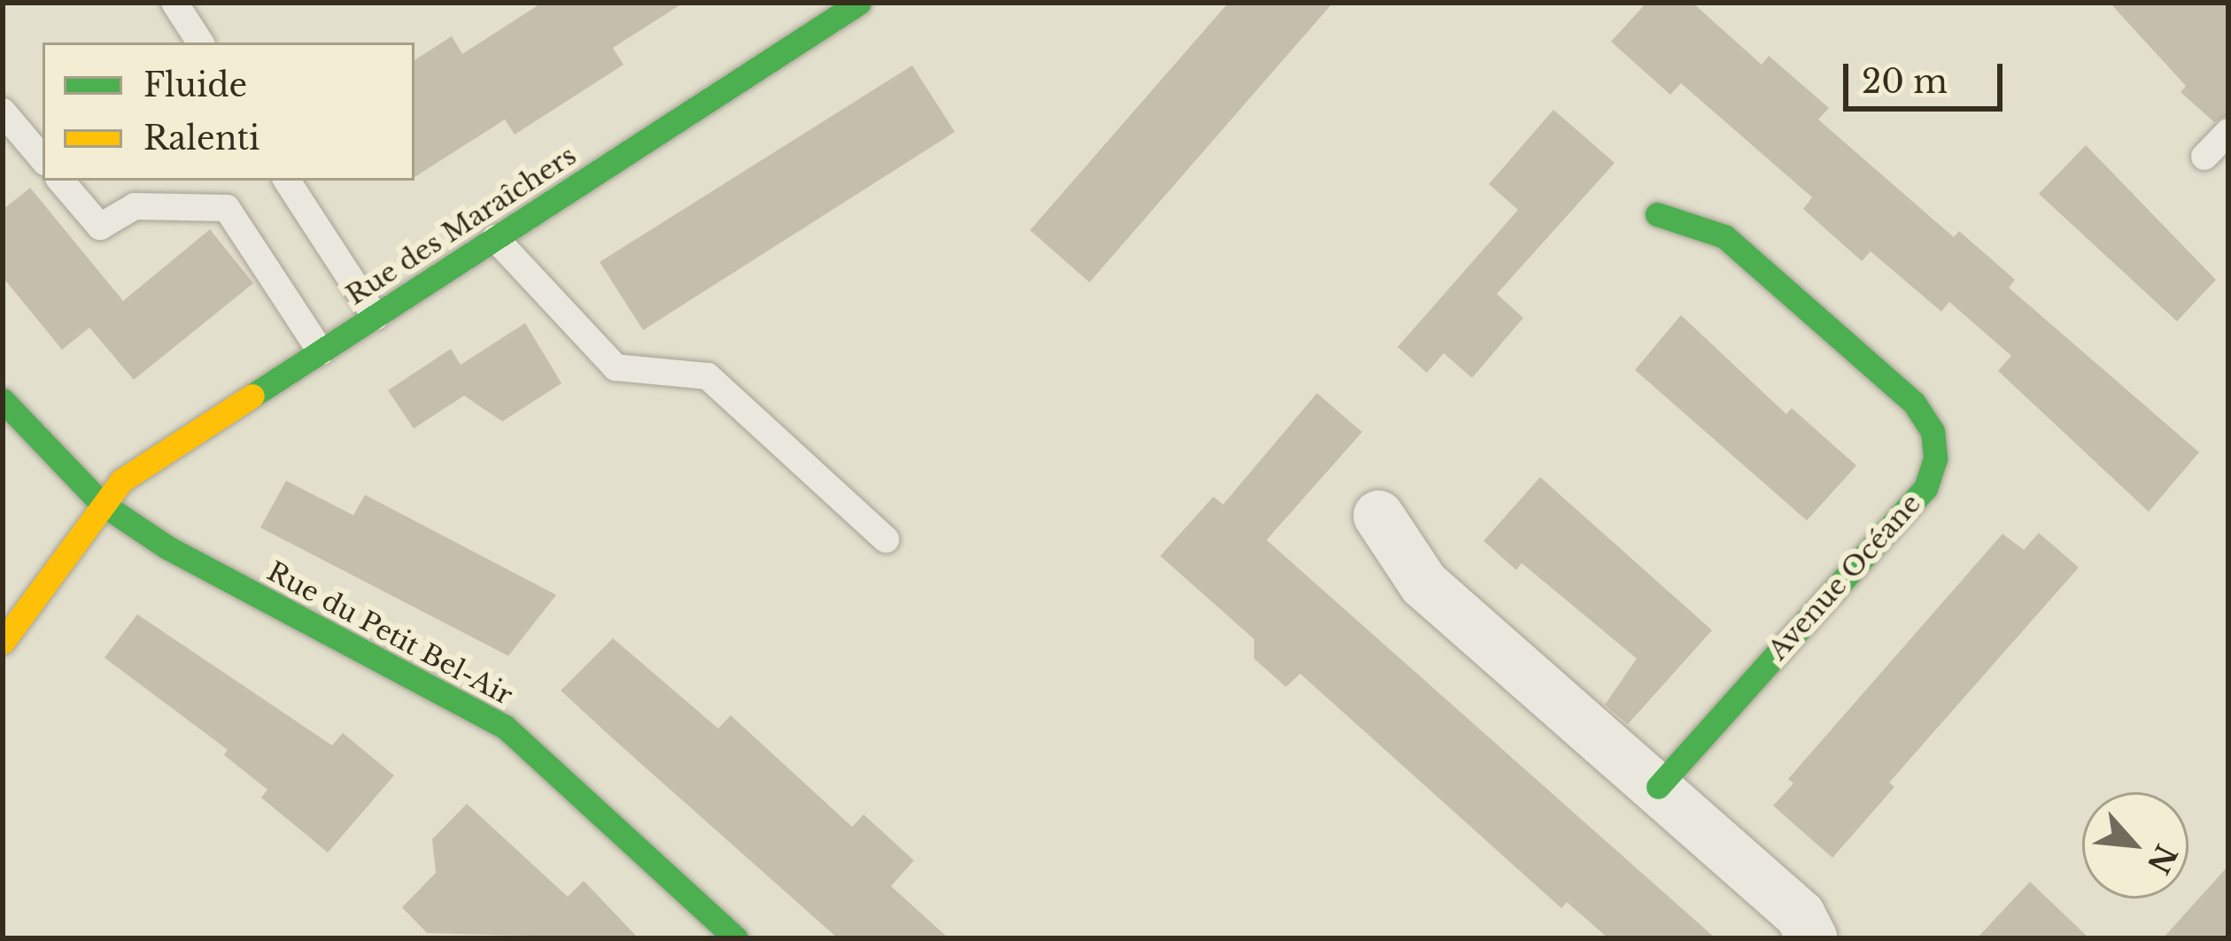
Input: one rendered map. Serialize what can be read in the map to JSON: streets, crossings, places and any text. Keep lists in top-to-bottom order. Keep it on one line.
{"streets":{"street":["Rue des Maraîchers","Avenue Océane","Rue du Petit Bel-Air"]},"crossings":[["Rue des Maraîchers","Rue du Petit Bel-Air"]],"legend":["Fluide","Ralenti"],"scale_bar":"20 m","north":"bottom right"}
